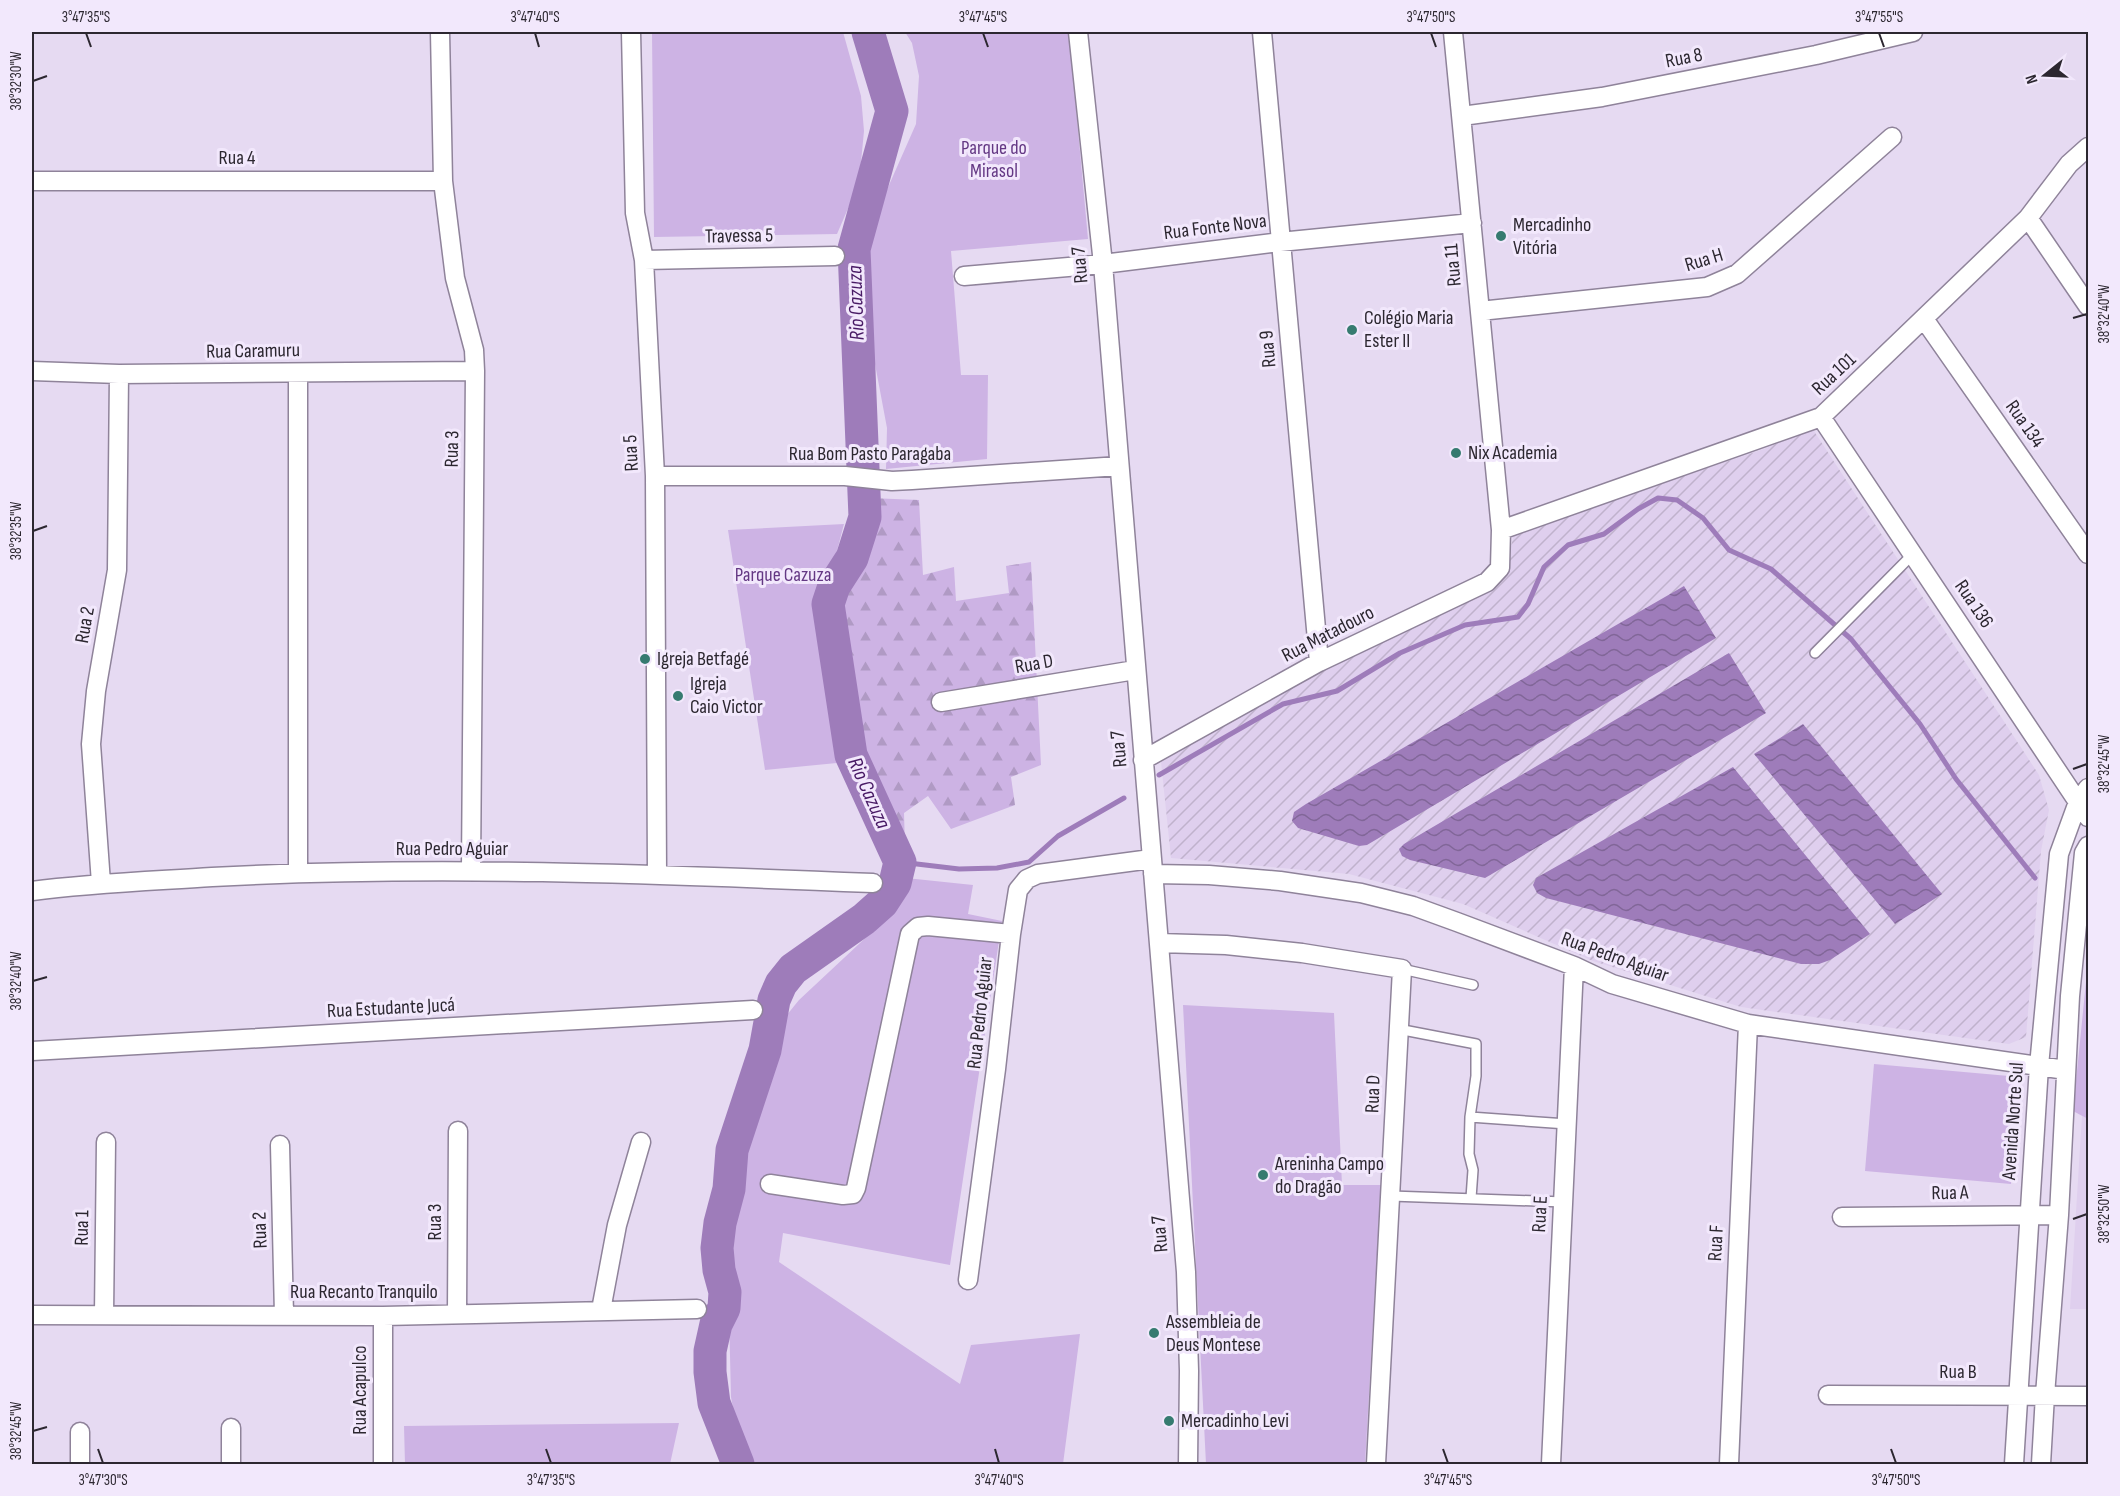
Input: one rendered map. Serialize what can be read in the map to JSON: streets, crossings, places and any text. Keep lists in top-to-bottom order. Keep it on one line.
{"streets":{"street":["Rua 8","Rua 4","Rua Fonte Nova","Travessa 5","Rua H","Rua 7","Rua 11","Rua 9","Rua Caramuru","Rua 101","Rua 134","Rua 3","Rua 5","Rua Bom Pasto Paragaba","Rua 136","Rua 2","Rua Matadouro","Rua D","Rua Pedro Aguiar","Rua Estudante Jucá","Avenida Norte Sul","Rua A","Rua E","Rua 1","Rua F","Rua Recanto Tranquilo","Rua B","Rua Acapulco"]},"crossings":[["Rua 8","Rua 11"],["Rua 4","Rua 3"],["Rua Fonte Nova","Rua 7"],["Rua Fonte Nova","Rua 11"],["Rua Fonte Nova","Rua 9"],["Travessa 5","Rua 5"],["Rua H","Rua 11"],["Rua 7","Rua Bom Pasto Paragaba"],["Rua 7","Rua Matadouro"],["Rua 7","Rua D"],["Rua 7","Rua Pedro Aguiar"],["Rua 11","Rua 101"],["Rua 11","Rua Matadouro"],["Rua 9","Rua Matadouro"],["Rua Caramuru","Rua 3"],["Rua Caramuru","Rua 2"],["Rua 101","Rua 134"],["Rua 101","Rua 136"],["Rua 101","Rua Matadouro"],["Rua 3","Rua Pedro Aguiar"],["Rua 3","Rua Recanto Tranquilo"],["Rua 5","Rua Bom Pasto Paragaba"],["Rua 5","Rua Pedro Aguiar"],["Rua 136","Avenida Norte Sul"],["Rua 2","Rua Pedro Aguiar"],["Rua 2","Rua Recanto Tranquilo"],["Rua Pedro Aguiar","Avenida Norte Sul"],["Rua Pedro Aguiar","Rua E"],["Rua Pedro Aguiar","Rua F"],["Avenida Norte Sul","Rua A"],["Avenida Norte Sul","Rua B"],["Rua 1","Rua Recanto Tranquilo"],["Rua Recanto Tranquilo","Rua Acapulco"]],"water":["Rio Cazuza"],"parks":["Parque do Mirasol","Parque Cazuza"],"places":["Mercadinho Vitória","Colégio Maria Ester II","Nix Academia","Igreja Betfagé","Igreja Caio Victor","Areninha Campo do Dragão","Assembleia de Deus Montese","Mercadinho Levi"],"north":"left","coordinates":["3°47'35\"S","3°47'40\"S","3°47'45\"S","3°47'50\"S","3°47'55\"S","38°32'30\"W","38°32'40\"W","38°32'35\"W","38°32'45\"W","38°32'50\"W","3°47'30\"S"]}
